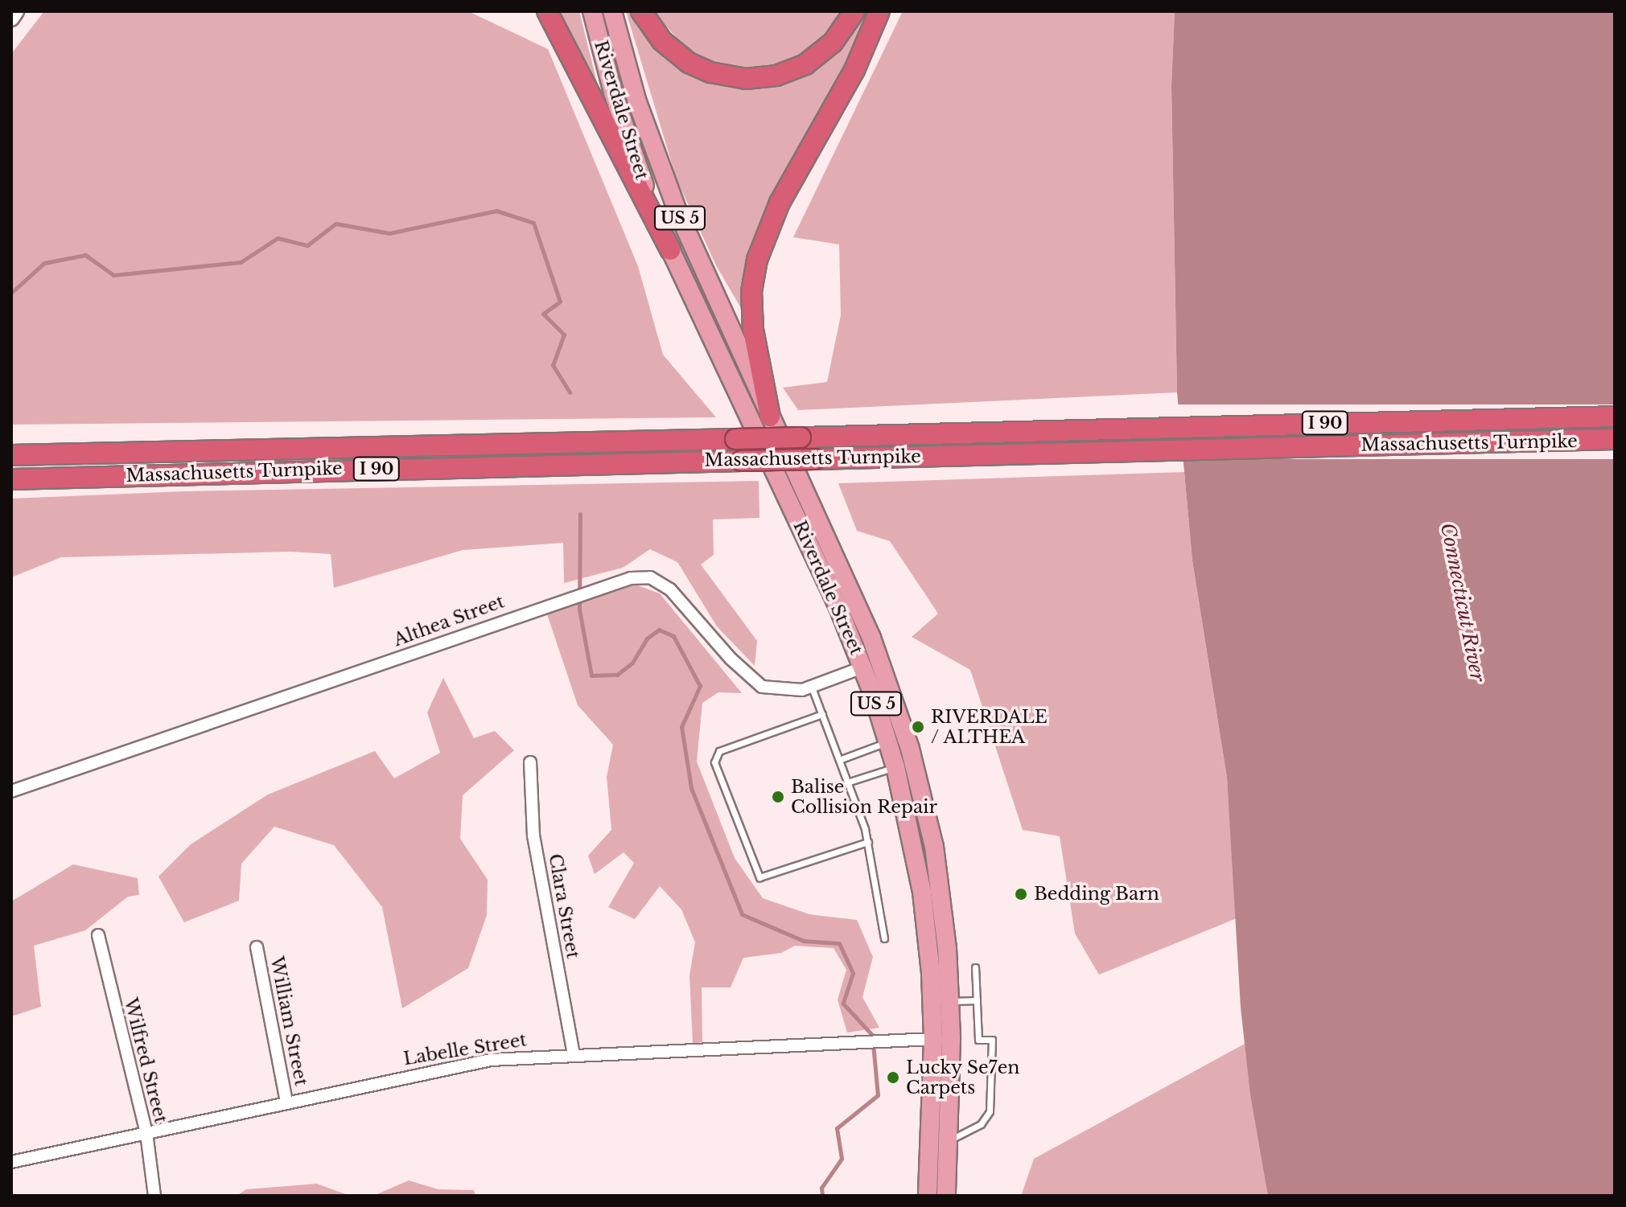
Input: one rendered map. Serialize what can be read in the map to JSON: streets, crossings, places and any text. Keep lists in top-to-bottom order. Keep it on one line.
{"streets":{"highway":["I 90","Massachusetts Turnpike"],"main road":["Riverdale Street","US 5"],"street":["Althea Street","Clara Street","William Street","Labelle Street","Wilfred Street"]},"crossings":[["Riverdale Street","Althea Street"],["Riverdale Street","Labelle Street"],["Clara Street","Labelle Street"],["William Street","Labelle Street"],["Labelle Street","Wilfred Street"]],"water":["Connecticut River"],"places":["RIVERDALE / ALTHEA","Balise Collision Repair","Bedding Barn","Lucky Se7en Carpets"]}
